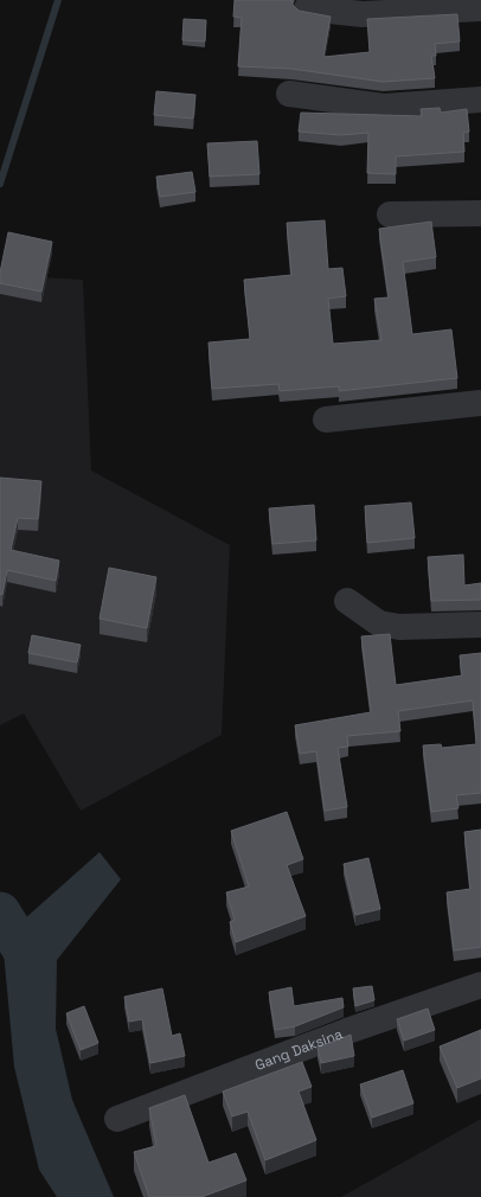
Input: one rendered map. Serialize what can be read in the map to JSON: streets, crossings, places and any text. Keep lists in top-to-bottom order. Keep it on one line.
{"streets":{"street":["Gang Daksina"]}}
